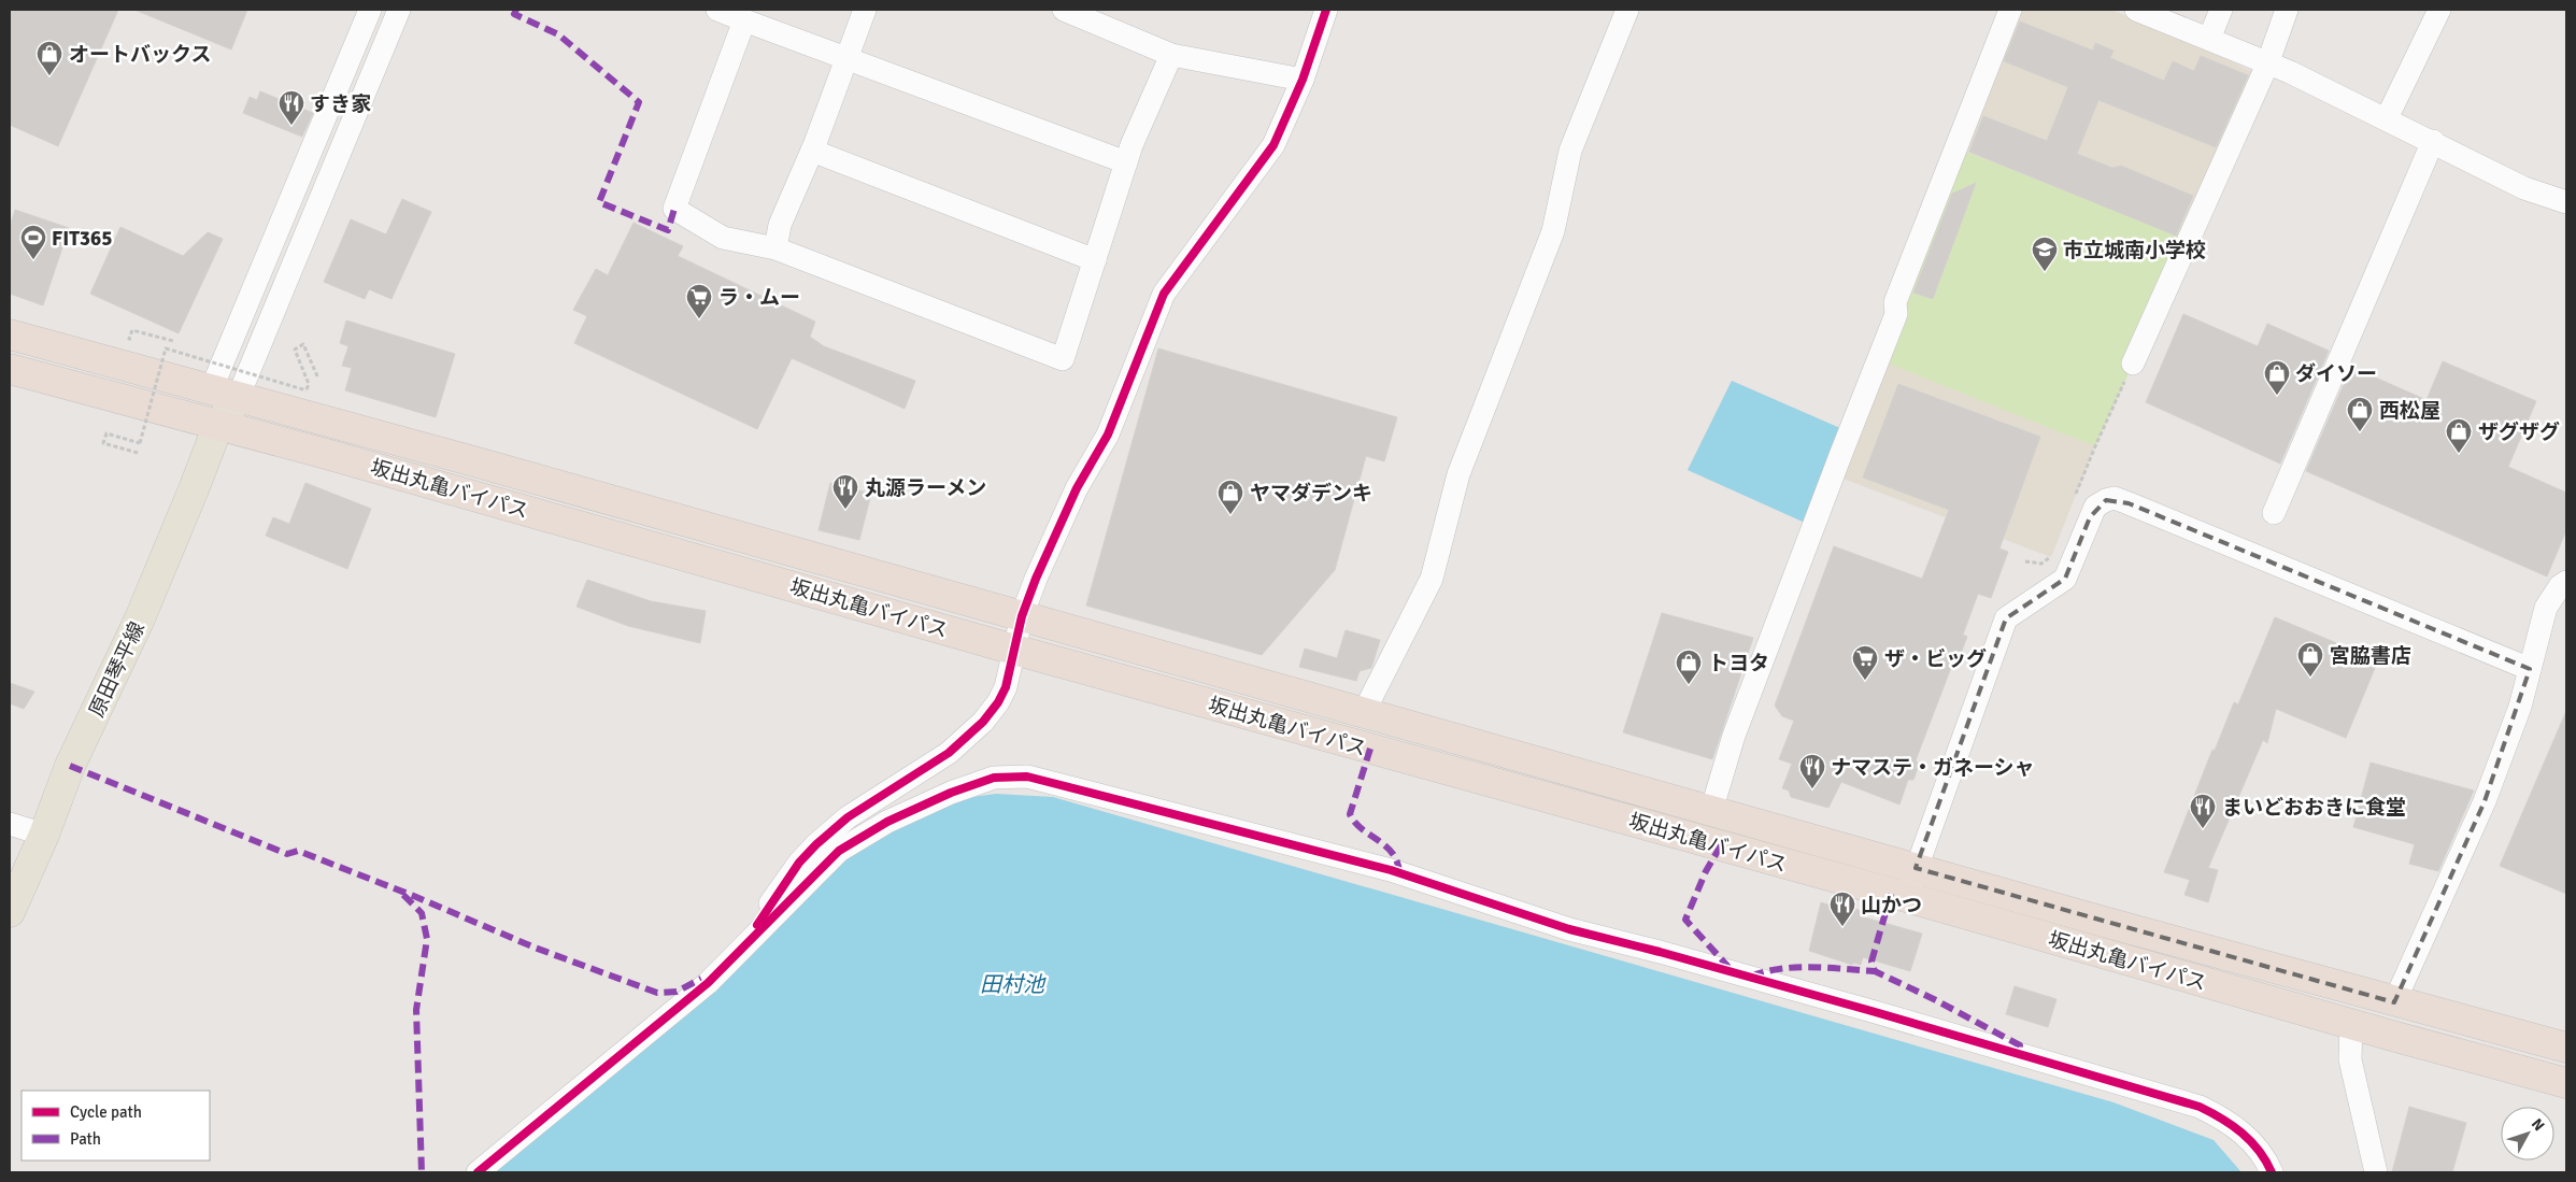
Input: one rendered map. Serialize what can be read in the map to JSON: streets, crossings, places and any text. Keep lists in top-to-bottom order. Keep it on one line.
{"streets":{"highway":["坂出丸亀バイパス"],"main road":["原田琴平線"]},"crossings":[["坂出丸亀バイパス","原田琴平線"]],"water":["田村池"],"places":{"shop":["オートバックス","ダイソー","西松屋","ザグザグ","ヤマダデンキ","宮脇書店","トヨタ"],"restaurant":["すき家","丸源ラーメン","ナマステ・ガネーシャ","まいどおおきに食堂","山かつ"],"sports":["FIT365"],"school or university":["市立城南小学校"],"supermarket":["ラ・ムー","ザ・ビッグ"]},"legend":["Cycle path","Path"],"north":"top right"}
